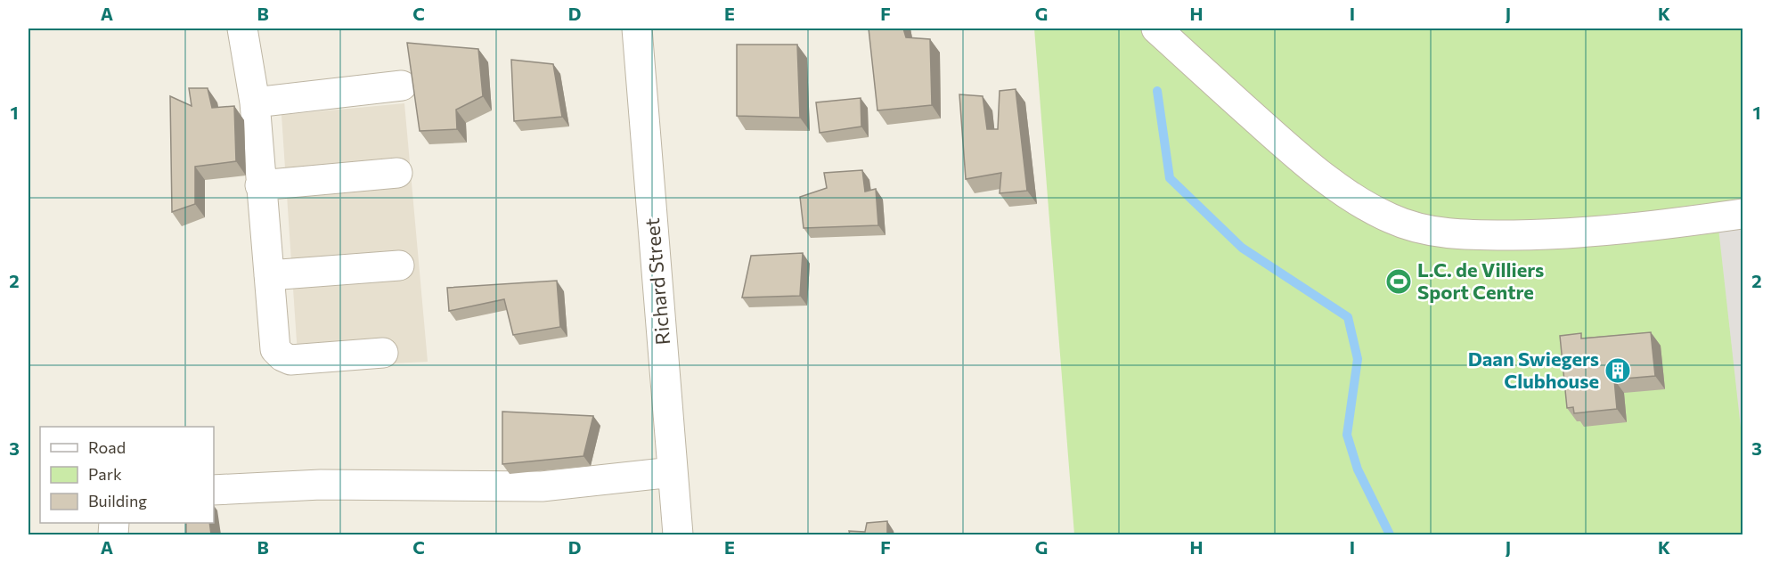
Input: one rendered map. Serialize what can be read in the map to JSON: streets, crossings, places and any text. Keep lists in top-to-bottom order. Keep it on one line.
{"streets":{"street":["Richard Street"]},"places":{"sports":["L.C. de Villiers Sport Centre"],"building":["Daan Swiegers Clubhouse"]},"legend":["Road","Park","Building"],"grid":{"columns":["A","B","C","D","E","F","G","H","I","J","K"],"rows":["1","2","3"]}}
